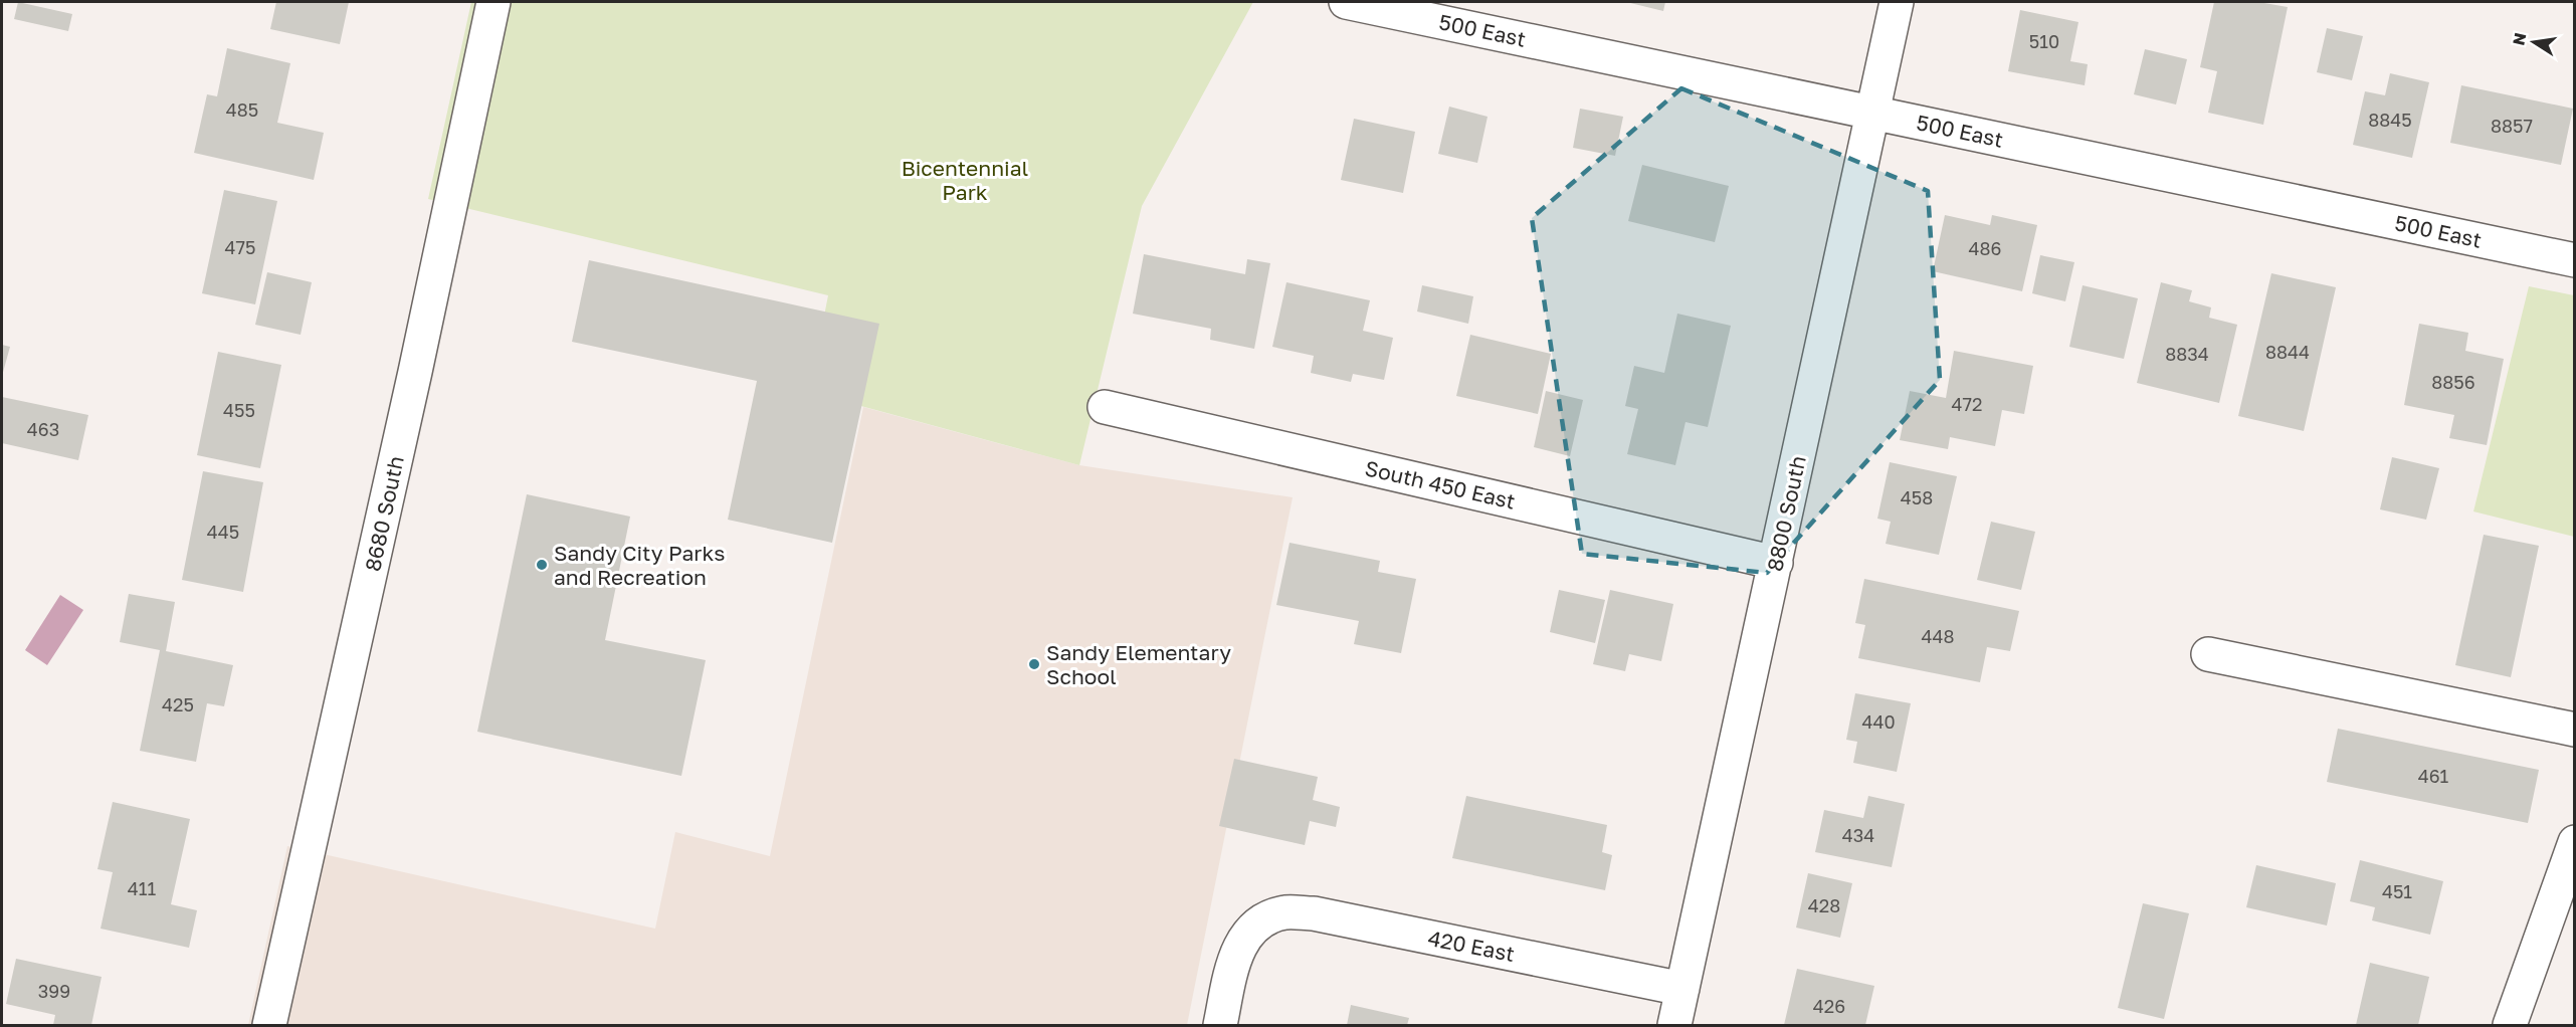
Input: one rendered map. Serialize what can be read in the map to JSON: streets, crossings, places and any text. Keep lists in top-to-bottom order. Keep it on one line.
{"streets":{"street":["500 East","South 450 East","8680 South","8800 South","420 East"]},"crossings":[["500 East","8800 South"],["South 450 East","8800 South"],["8800 South","420 East"]],"parks":["Bicentennial Park"],"places":["Sandy City Parks and Recreation","Sandy Elementary School"],"house_numbers":["510","485","8845","8857","475","486","8844","8834","8856","472","455","463","458","445","448","425","440","461","434","411","451","428","399","426"],"north":"left"}
